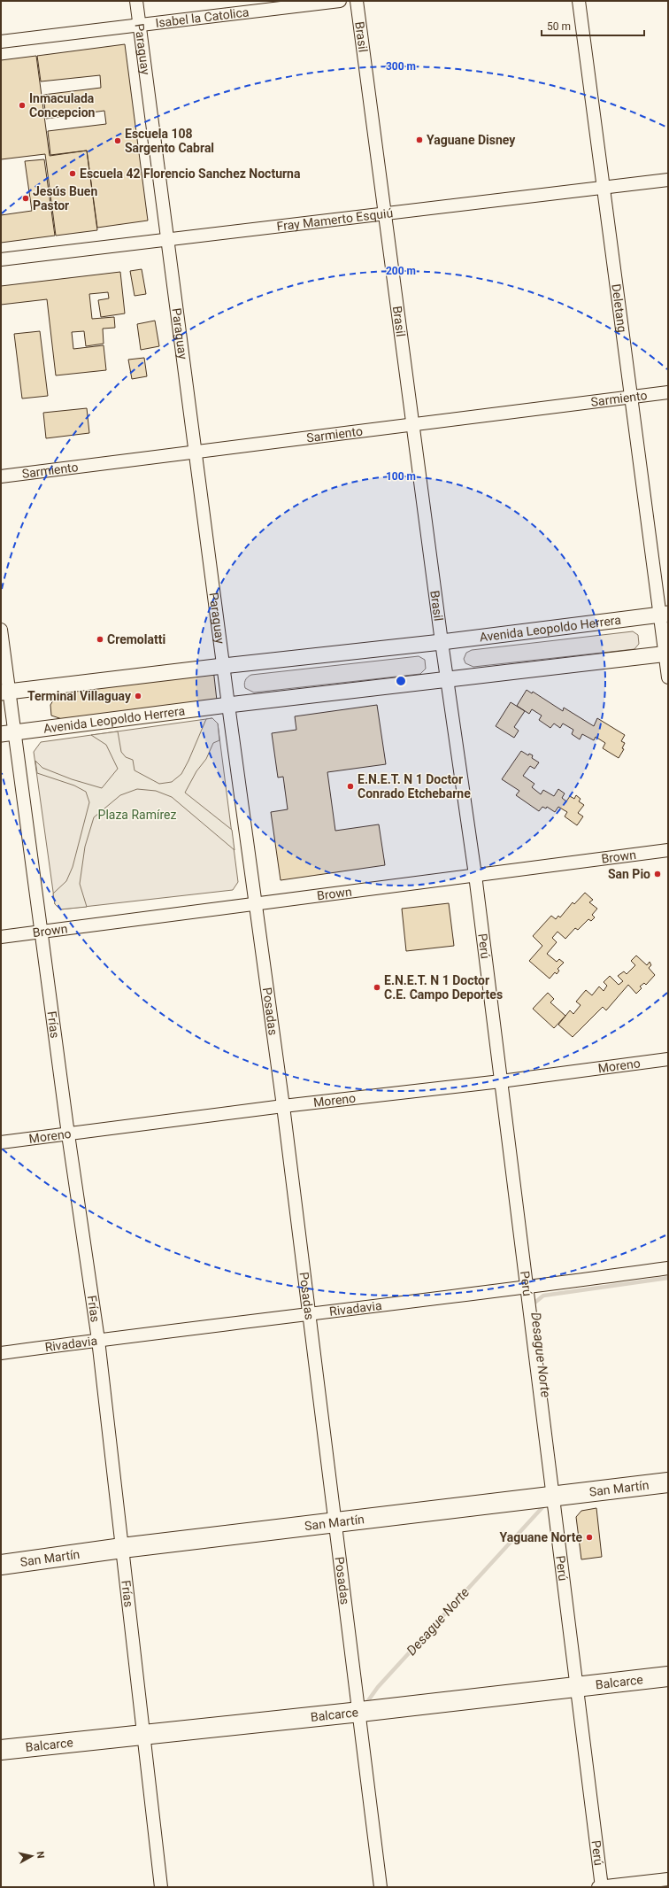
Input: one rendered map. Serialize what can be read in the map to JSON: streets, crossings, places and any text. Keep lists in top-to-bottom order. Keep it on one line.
{"streets":{"main road":["San Martín","Balcarce"],"street":["Isabel la Catolica","Brasil","Paraguay","Fray Mamerto Esquiú","Deletang","Sarmiento","Avenida Leopoldo Herrera","Brown","Perú","Posadas","Frías","Moreno","Rivadavia"]},"crossings":[["Isabel la Catolica","Paraguay"],["Brasil","Fray Mamerto Esquiú"],["Brasil","Sarmiento"],["Brasil","Avenida Leopoldo Herrera"],["Paraguay","Fray Mamerto Esquiú"],["Paraguay","Sarmiento"],["Paraguay","Avenida Leopoldo Herrera"],["Fray Mamerto Esquiú","Deletang"],["Deletang","Sarmiento"],["Deletang","Avenida Leopoldo Herrera"],["Avenida Leopoldo Herrera","Perú"],["Avenida Leopoldo Herrera","Posadas"],["Avenida Leopoldo Herrera","Frías"],["Brown","Perú"],["Brown","Posadas"],["Brown","Frías"],["Perú","Moreno"],["Perú","Rivadavia"],["Perú","San Martín"],["Perú","Balcarce"],["Posadas","Moreno"],["Posadas","Rivadavia"],["Posadas","San Martín"],["Posadas","Balcarce"],["Frías","Moreno"],["Frías","Rivadavia"],["Frías","San Martín"],["Frías","Balcarce"]],"water":["Desague Norte"],"parks":["Plaza Ramírez"],"places":["Inmaculada Concepcion","Yaguane Disney","Escuela 108 Sargento Cabral","Escuela 42 Florencio Sanchez Nocturna","Jesús Buen Pastor","Cremolatti","Terminal Villaguay","E.N.E.T. N 1 Doctor Conrado Etchebarne","San Pio","E.N.E.T. N 1 Doctor C.E. Campo Deportes","Yaguane Norte"],"scale_bar":"50 m","north":"right","rings":["300 m","200 m","100 m"]}
